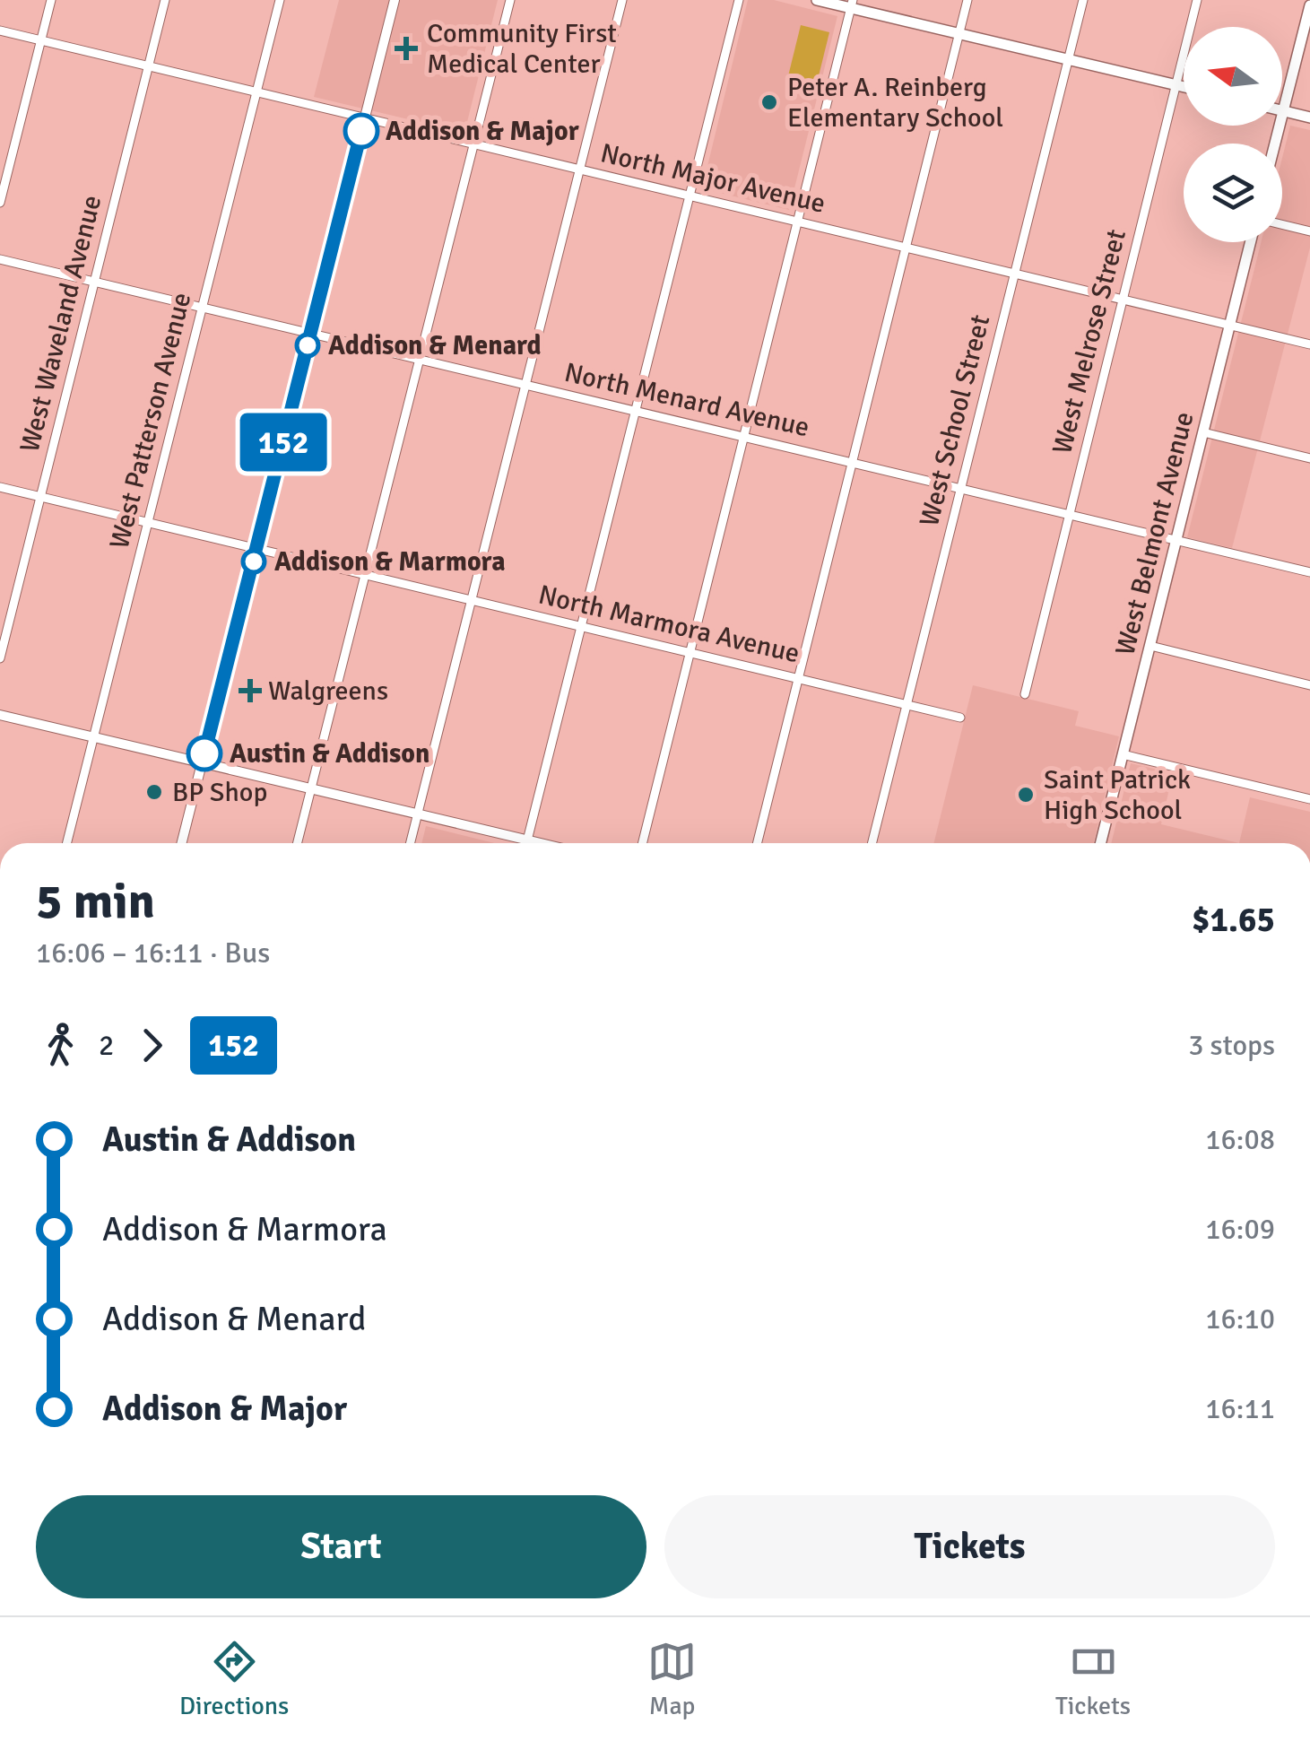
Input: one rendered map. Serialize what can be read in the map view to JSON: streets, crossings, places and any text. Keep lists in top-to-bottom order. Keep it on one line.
{"streets":{"main road":["West Belmont Avenue"],"street":["North Major Avenue","West Waveland Avenue","West Melrose Street","North Menard Avenue","West Patterson Avenue","West School Street","North Marmora Avenue"]},"crossings":[["North Major Avenue","West Waveland Avenue"],["North Major Avenue","West Melrose Street"],["North Major Avenue","West Patterson Avenue"],["North Major Avenue","West School Street"],["North Major Avenue","West Belmont Avenue"],["West Waveland Avenue","North Menard Avenue"],["West Waveland Avenue","North Marmora Avenue"],["West Melrose Street","North Menard Avenue"],["North Menard Avenue","West Patterson Avenue"],["North Menard Avenue","West School Street"],["North Menard Avenue","West Belmont Avenue"],["West Patterson Avenue","North Marmora Avenue"],["West School Street","North Marmora Avenue"]],"places":{"health":["Community First Medical Center","Walgreens"],"other":["Peter A. Reinberg Elementary School","Addison & Major","Addison & Menard","Addison & Marmora","Austin & Addison","BP Shop","Saint Patrick High School"]},"lines":["bus line 152"],"north":"left","page":{"on_map":"152","heading":["5 min","16:06 – 16:11 · Bus","$1.65"],"legs":["2","152","3 stops"],"list":[{"name":"Austin & Addison","value":"16:08"},{"name":"Addison & Marmora","value":"16:09"},{"name":"Addison & Menard","value":"16:10"},{"name":"Addison & Major","value":"16:11"}],"buttons":["Start","Tickets"],"tabs":["Directions","Map","Tickets"]}}
